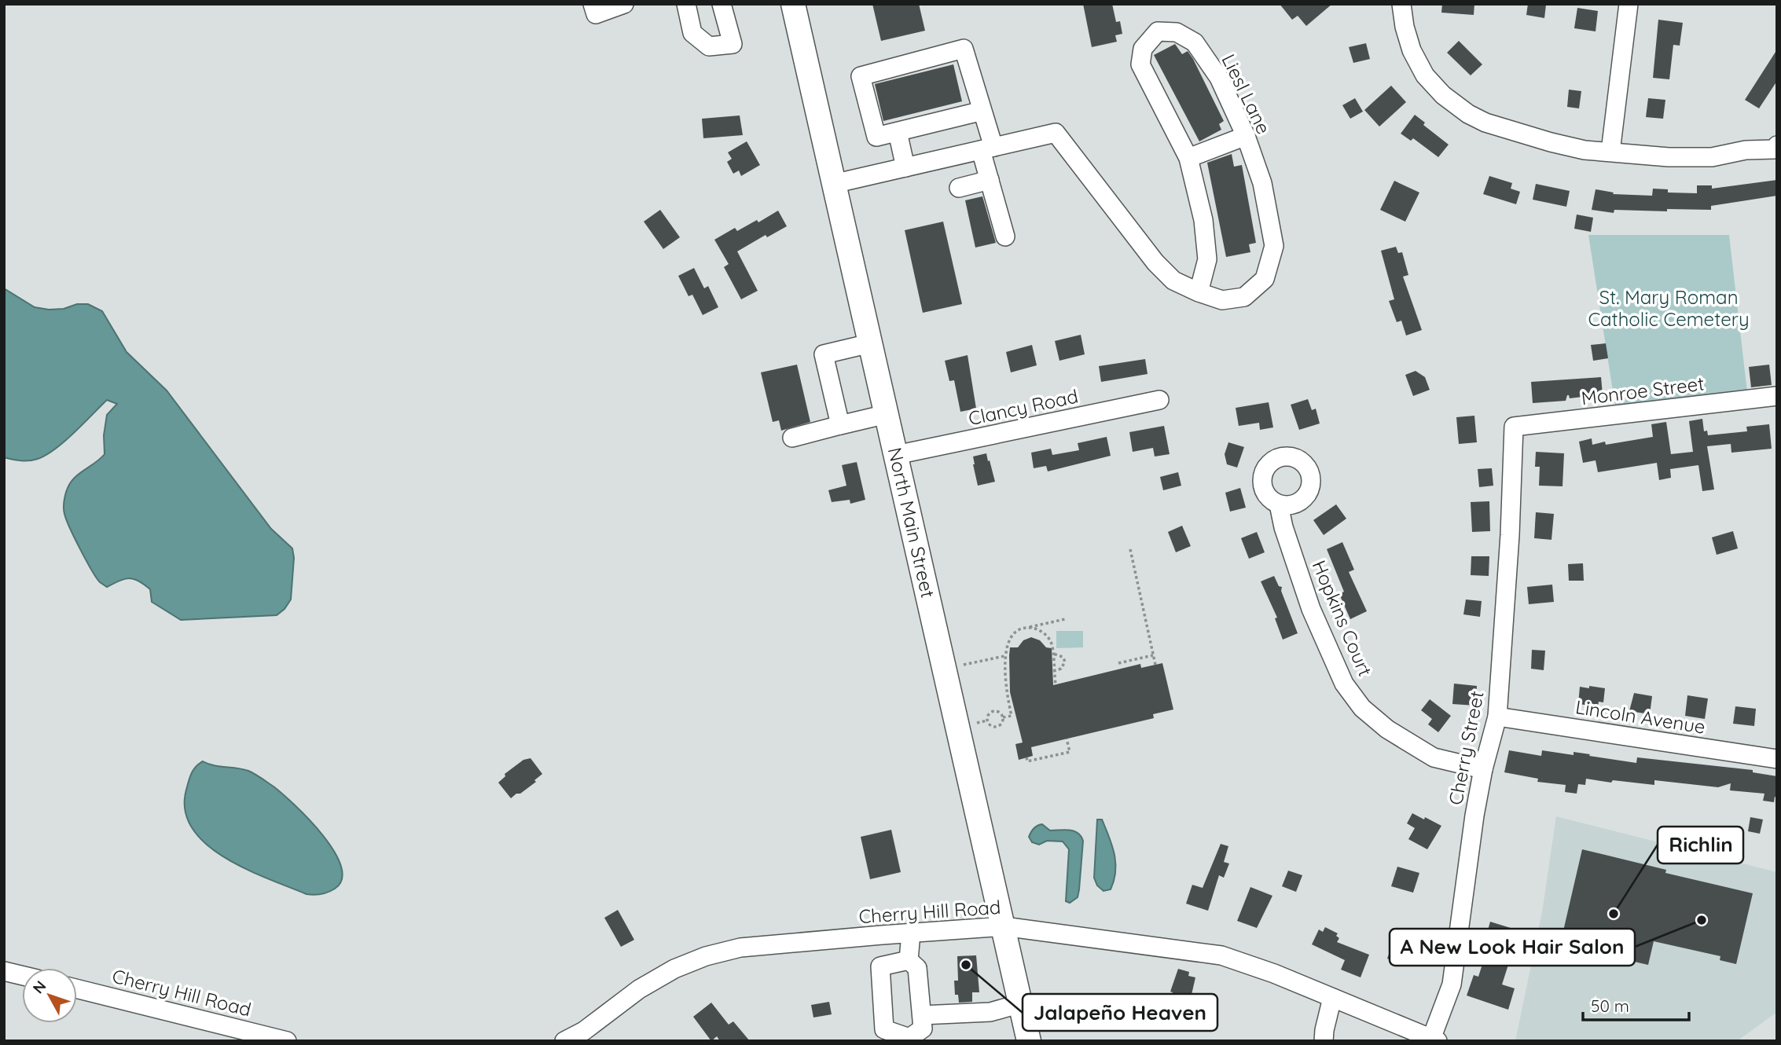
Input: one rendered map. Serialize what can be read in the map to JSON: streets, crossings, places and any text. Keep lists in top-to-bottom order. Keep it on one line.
{"streets":{"main road":["North Main Street"],"street":["Liesl Lane","Monroe Street","Clancy Road","Hopkins Court","Lincoln Avenue","Cherry Street","Cherry Hill Road"]},"crossings":[["Liesl Lane","North Main Street"],["Monroe Street","Cherry Street"],["Clancy Road","North Main Street"],["North Main Street","Cherry Hill Road"],["Hopkins Court","Cherry Street"],["Lincoln Avenue","Cherry Street"],["Cherry Street","Cherry Hill Road"]],"parks":["St. Mary Roman Catholic Cemetery"],"places":["Richlin","A New Look Hair Salon","Jalapeño Heaven"],"scale_bar":"50 m","north":"top left"}
